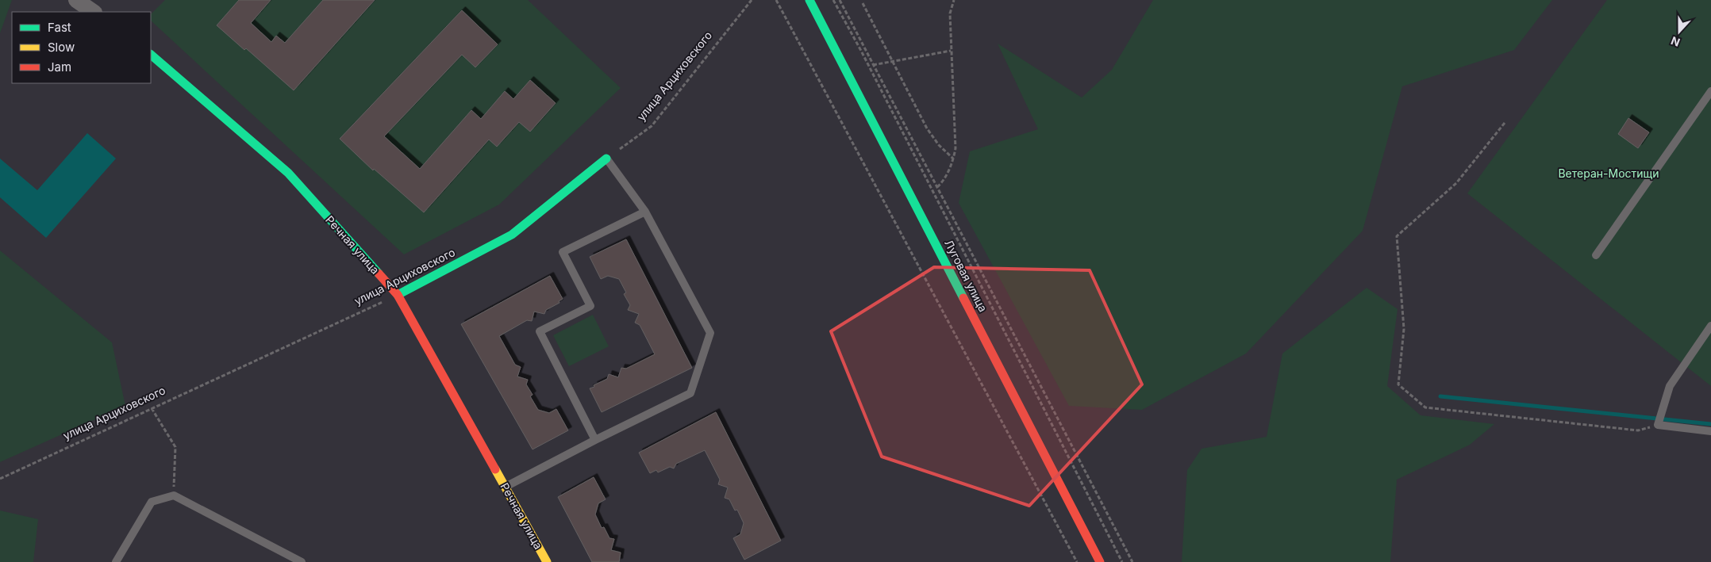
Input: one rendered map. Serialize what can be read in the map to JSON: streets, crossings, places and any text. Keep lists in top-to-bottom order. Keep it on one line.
{"streets":{"street":["улица Арциховского","Речная улица","Луговая улица"]},"crossings":[["улица Арциховского","Речная улица"]],"parks":["Ветеран-Мостищи"],"legend":["Fast","Slow","Jam"],"north":"bottom"}
